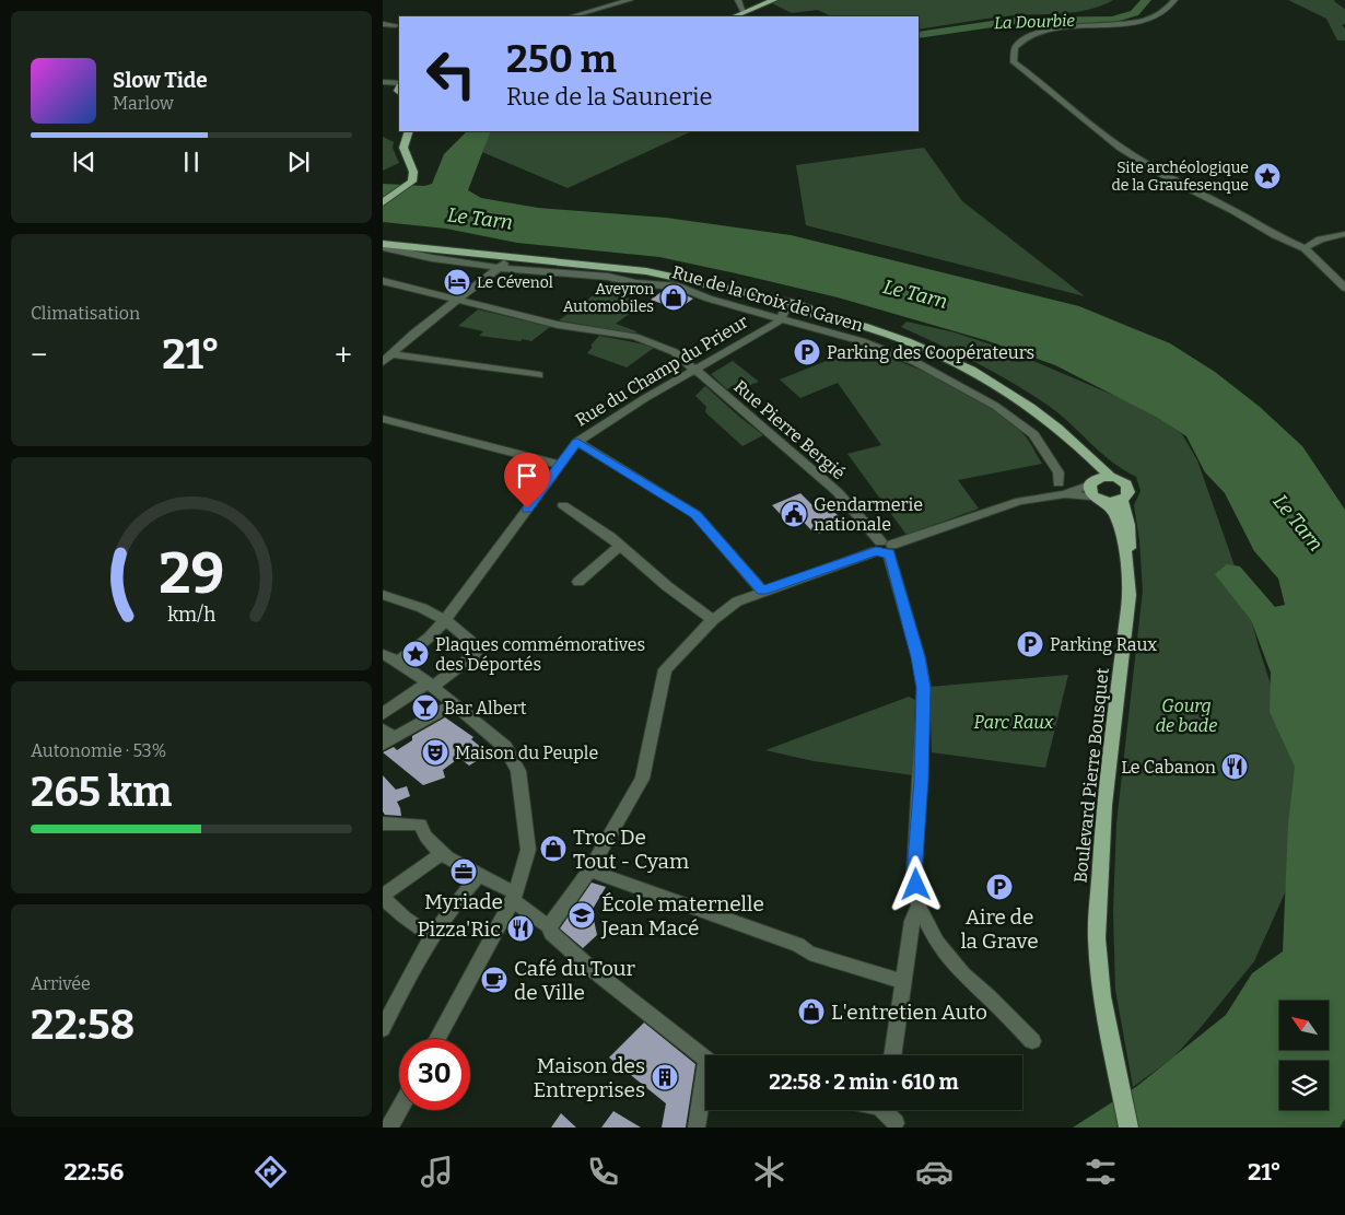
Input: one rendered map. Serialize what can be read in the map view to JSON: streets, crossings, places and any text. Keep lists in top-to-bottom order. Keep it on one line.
{"streets":{"main road":["Boulevard Pierre Bousquet"],"street":["Rue de la Croix de Gaven","Rue du Champ du Prieur","Rue Pierre Bergié"]},"crossings":[["Rue de la Croix de Gaven","Rue du Champ du Prieur"],["Rue du Champ du Prieur","Rue Pierre Bergié"]],"water":["La Dourbie","Le Tarn"],"parks":["Gourg de bade","Parc Raux"],"places":{"place":["Site archéologique de la Graufesenque","Plaques commémoratives des Déportés"],"hotel":["Le Cévenol"],"shop":["Aveyron Automobiles","Troc De Tout - Cyam","L'entretien Auto"],"parking":["Parking des Coopérateurs","Parking Raux","Aire de la Grave"],"public building":["Gendarmerie nationale"],"bar":["Bar Albert"],"theatre":["Maison du Peuple"],"restaurant":["Le Cabanon","Pizza'Ric"],"office":["Myriade"],"school or university":["École maternelle Jean Macé"],"cafe":["Café du Tour de Ville"],"building":["Maison des Entreprises"]},"north":"top left","page":{"turn":["250 m","Rue de la Saunerie"],"song":["Slow Tide","Marlow"],"tile":["Climatisation",["Autonomie · 53%","265 km"],["Arrivée","22:58"]],"heat":["−","21°","+"],"limit":"30","trip":"22:58 · 2 min · 610 m","tabs":["22:56","21°"],"gauge":["29","km/h"]}}
